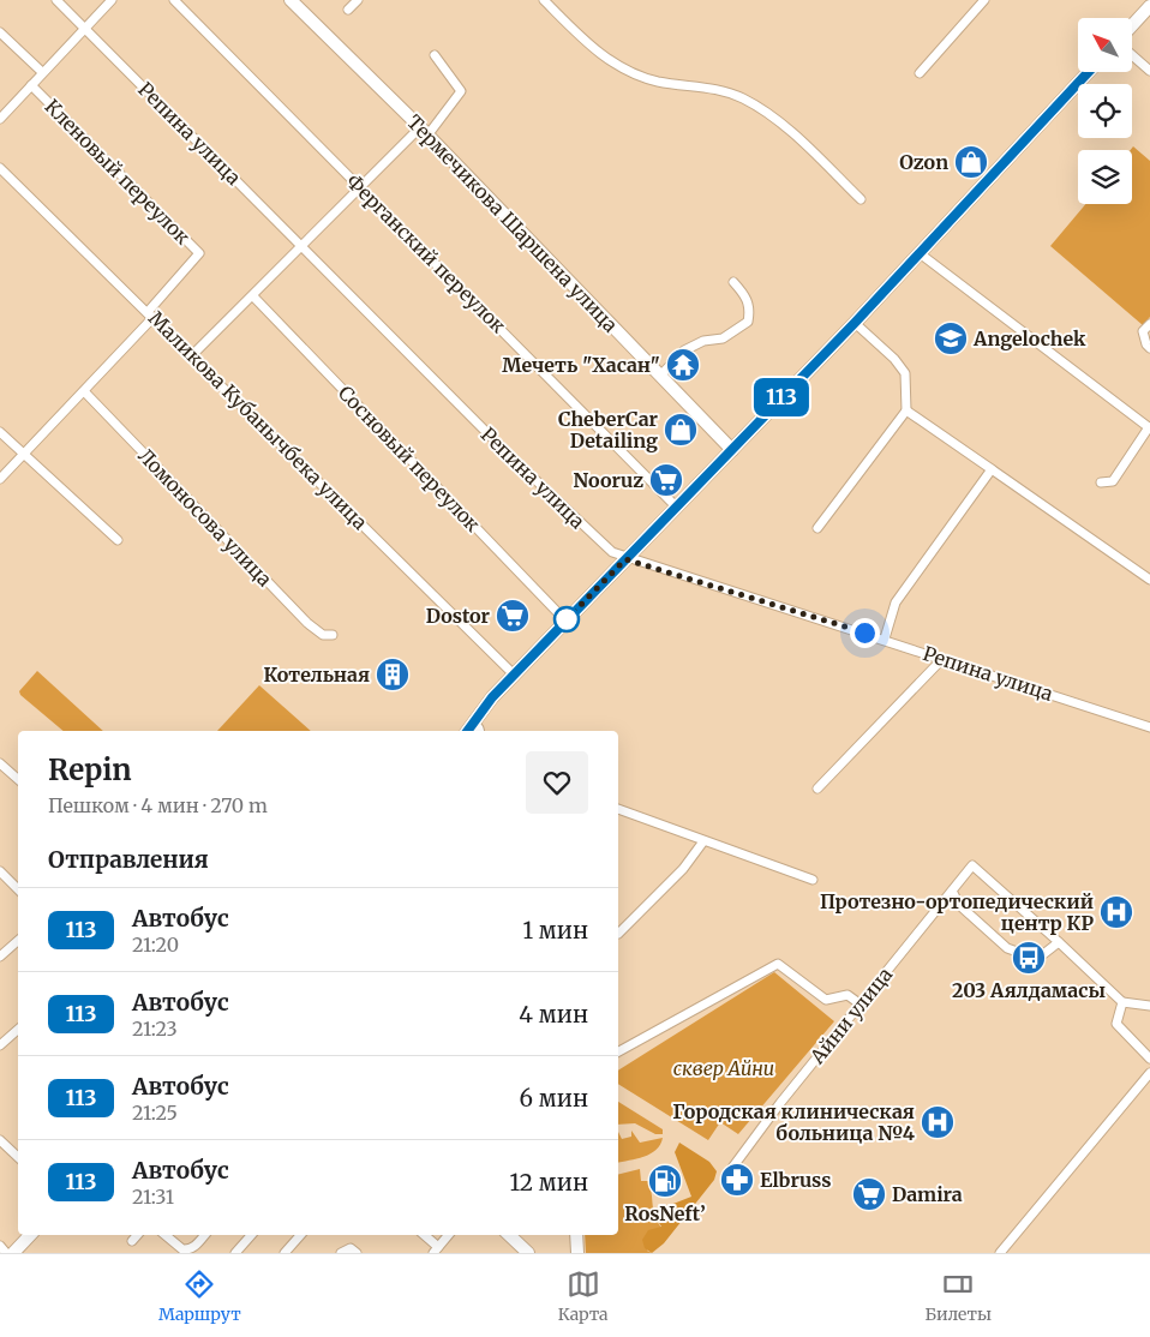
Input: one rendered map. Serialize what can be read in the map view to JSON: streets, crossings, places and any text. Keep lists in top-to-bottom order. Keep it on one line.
{"streets":{"main road":["Термечикова Шаршена улица"],"street":["Репина улица","Кленовый переулок","Ферганский переулок","Маликова Кубанычбека улица","Сосновый переулок","Ломоносова улица","Айни улица"]},"crossings":[["Кленовый переулок","Маликова Кубанычбека улица"]],"parks":["сквер Айни"],"places":{"shop":["Ozon","CheberCar Detailing"],"school or university":["Angelochek"],"temple":["Мечеть \"Хасан\""],"supermarket":["Nooruz","Dostor","Damira"],"building":["Котельная"],"hospital":["Протезно-ортопедический центр КР","Городская клиническая больница №4"],"bus stop":["203 Аялдамасы"],"pharmacy":["Elbruss"],"fuel station":["RosNeft’"]},"lines":["bus line 113"],"north":"top left","page":{"on_map":"113","heading":[["Repin","Пешком · 4 мин · 270 m"],"Отправления"],"list":[{"mark":"113","name":"Автобус","note":"21:20","value":"1 мин"},{"mark":"113","name":"Автобус","note":"21:23","value":"4 мин"},{"mark":"113","name":"Автобус","note":"21:25","value":"6 мин"},{"mark":"113","name":"Автобус","note":"21:31","value":"12 мин"}],"tabs":["Маршрут","Карта","Билеты"]}}
